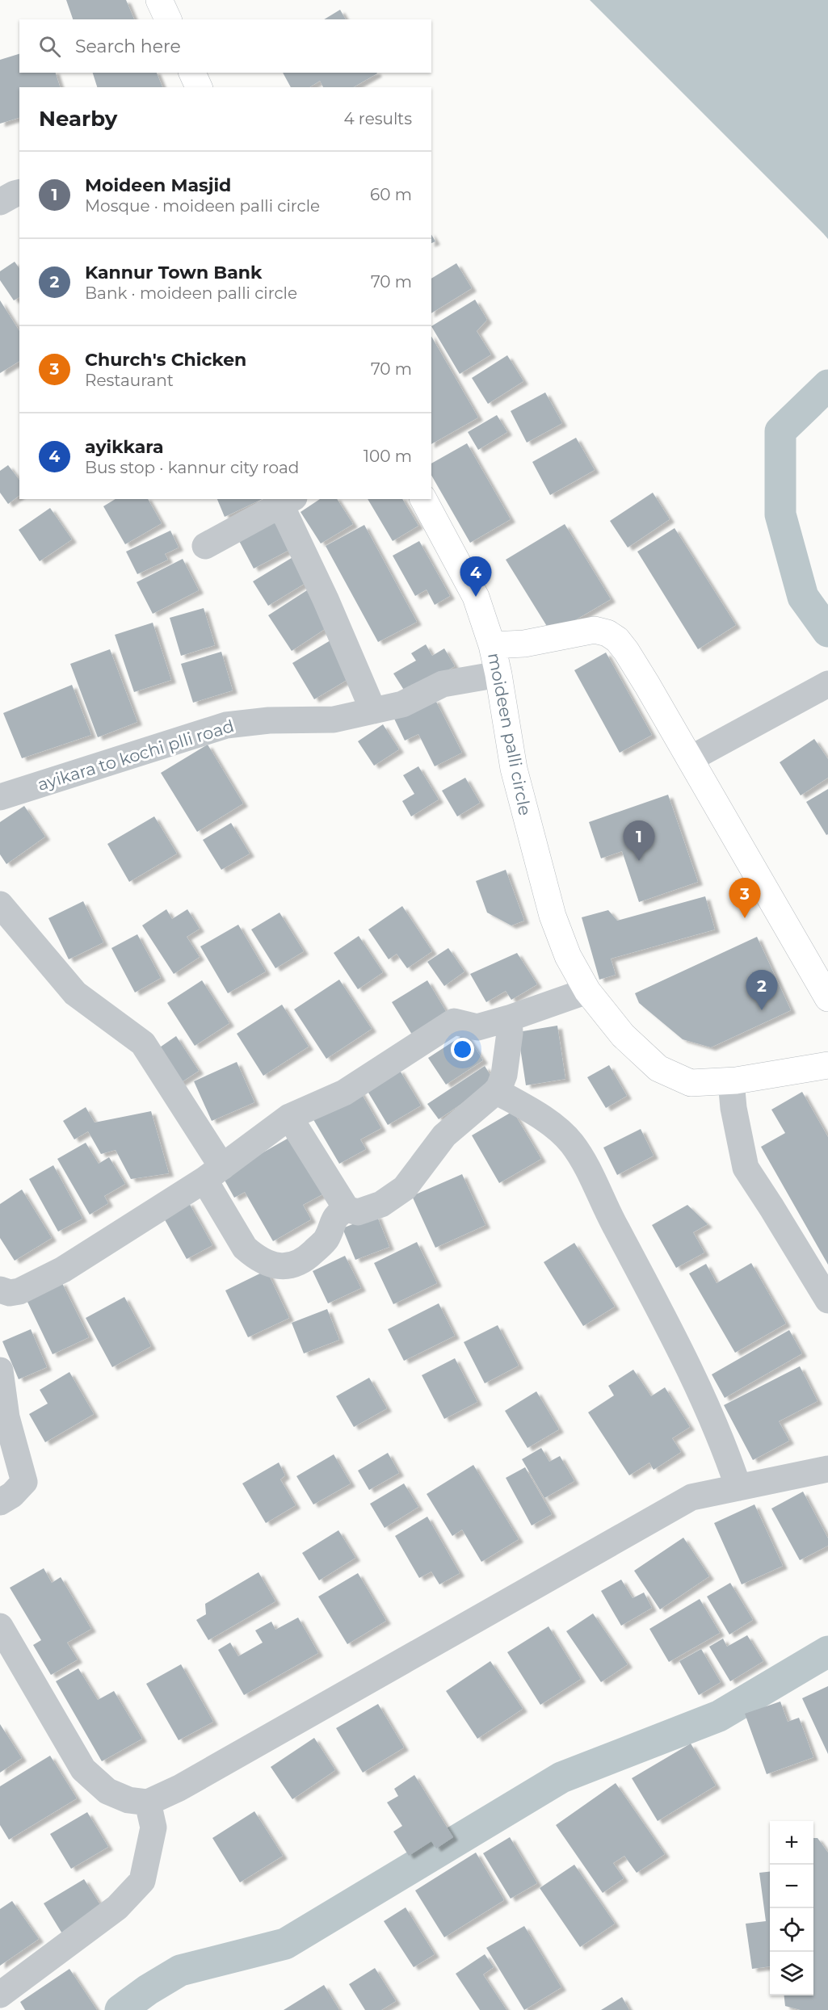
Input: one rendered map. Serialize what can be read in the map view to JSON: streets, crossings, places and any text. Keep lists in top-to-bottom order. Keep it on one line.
{"streets":{"main road":["moideen palli circle"],"street":["ayikara to kochi plli road"]},"crossings":[["moideen palli circle","ayikara to kochi plli road"]],"page":{"search":"Search here","heading":["Nearby","4 results"],"list":[{"mark":"1","name":"Moideen Masjid","note":"Mosque · moideen palli circle","value":"60 m"},{"mark":"2","name":"Kannur Town Bank","note":"Bank · moideen palli circle","value":"70 m"},{"mark":"3","name":"Church's Chicken","note":"Restaurant","value":"70 m"},{"mark":"4","name":"ayikkara","note":"Bus stop · kannur city road","value":"100 m"}],"pins":["4","1","3","2"],"map_buttons":["+","−"]}}
